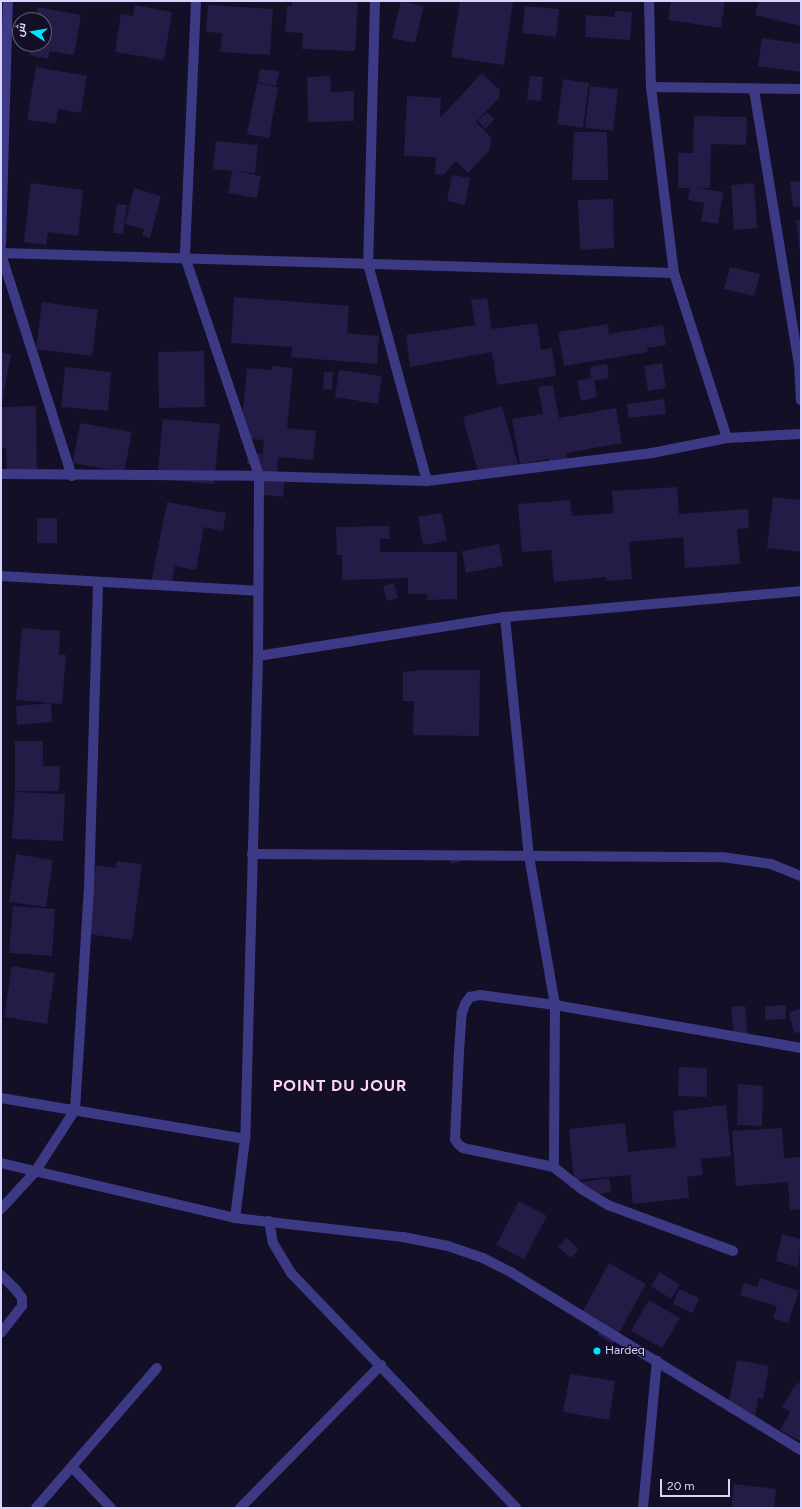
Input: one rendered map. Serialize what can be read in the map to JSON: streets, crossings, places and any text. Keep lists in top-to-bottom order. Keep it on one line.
{"districts":["POINT DU JOUR"],"places":["Hardeq"],"scale_bar":"20 m","north":"left"}
